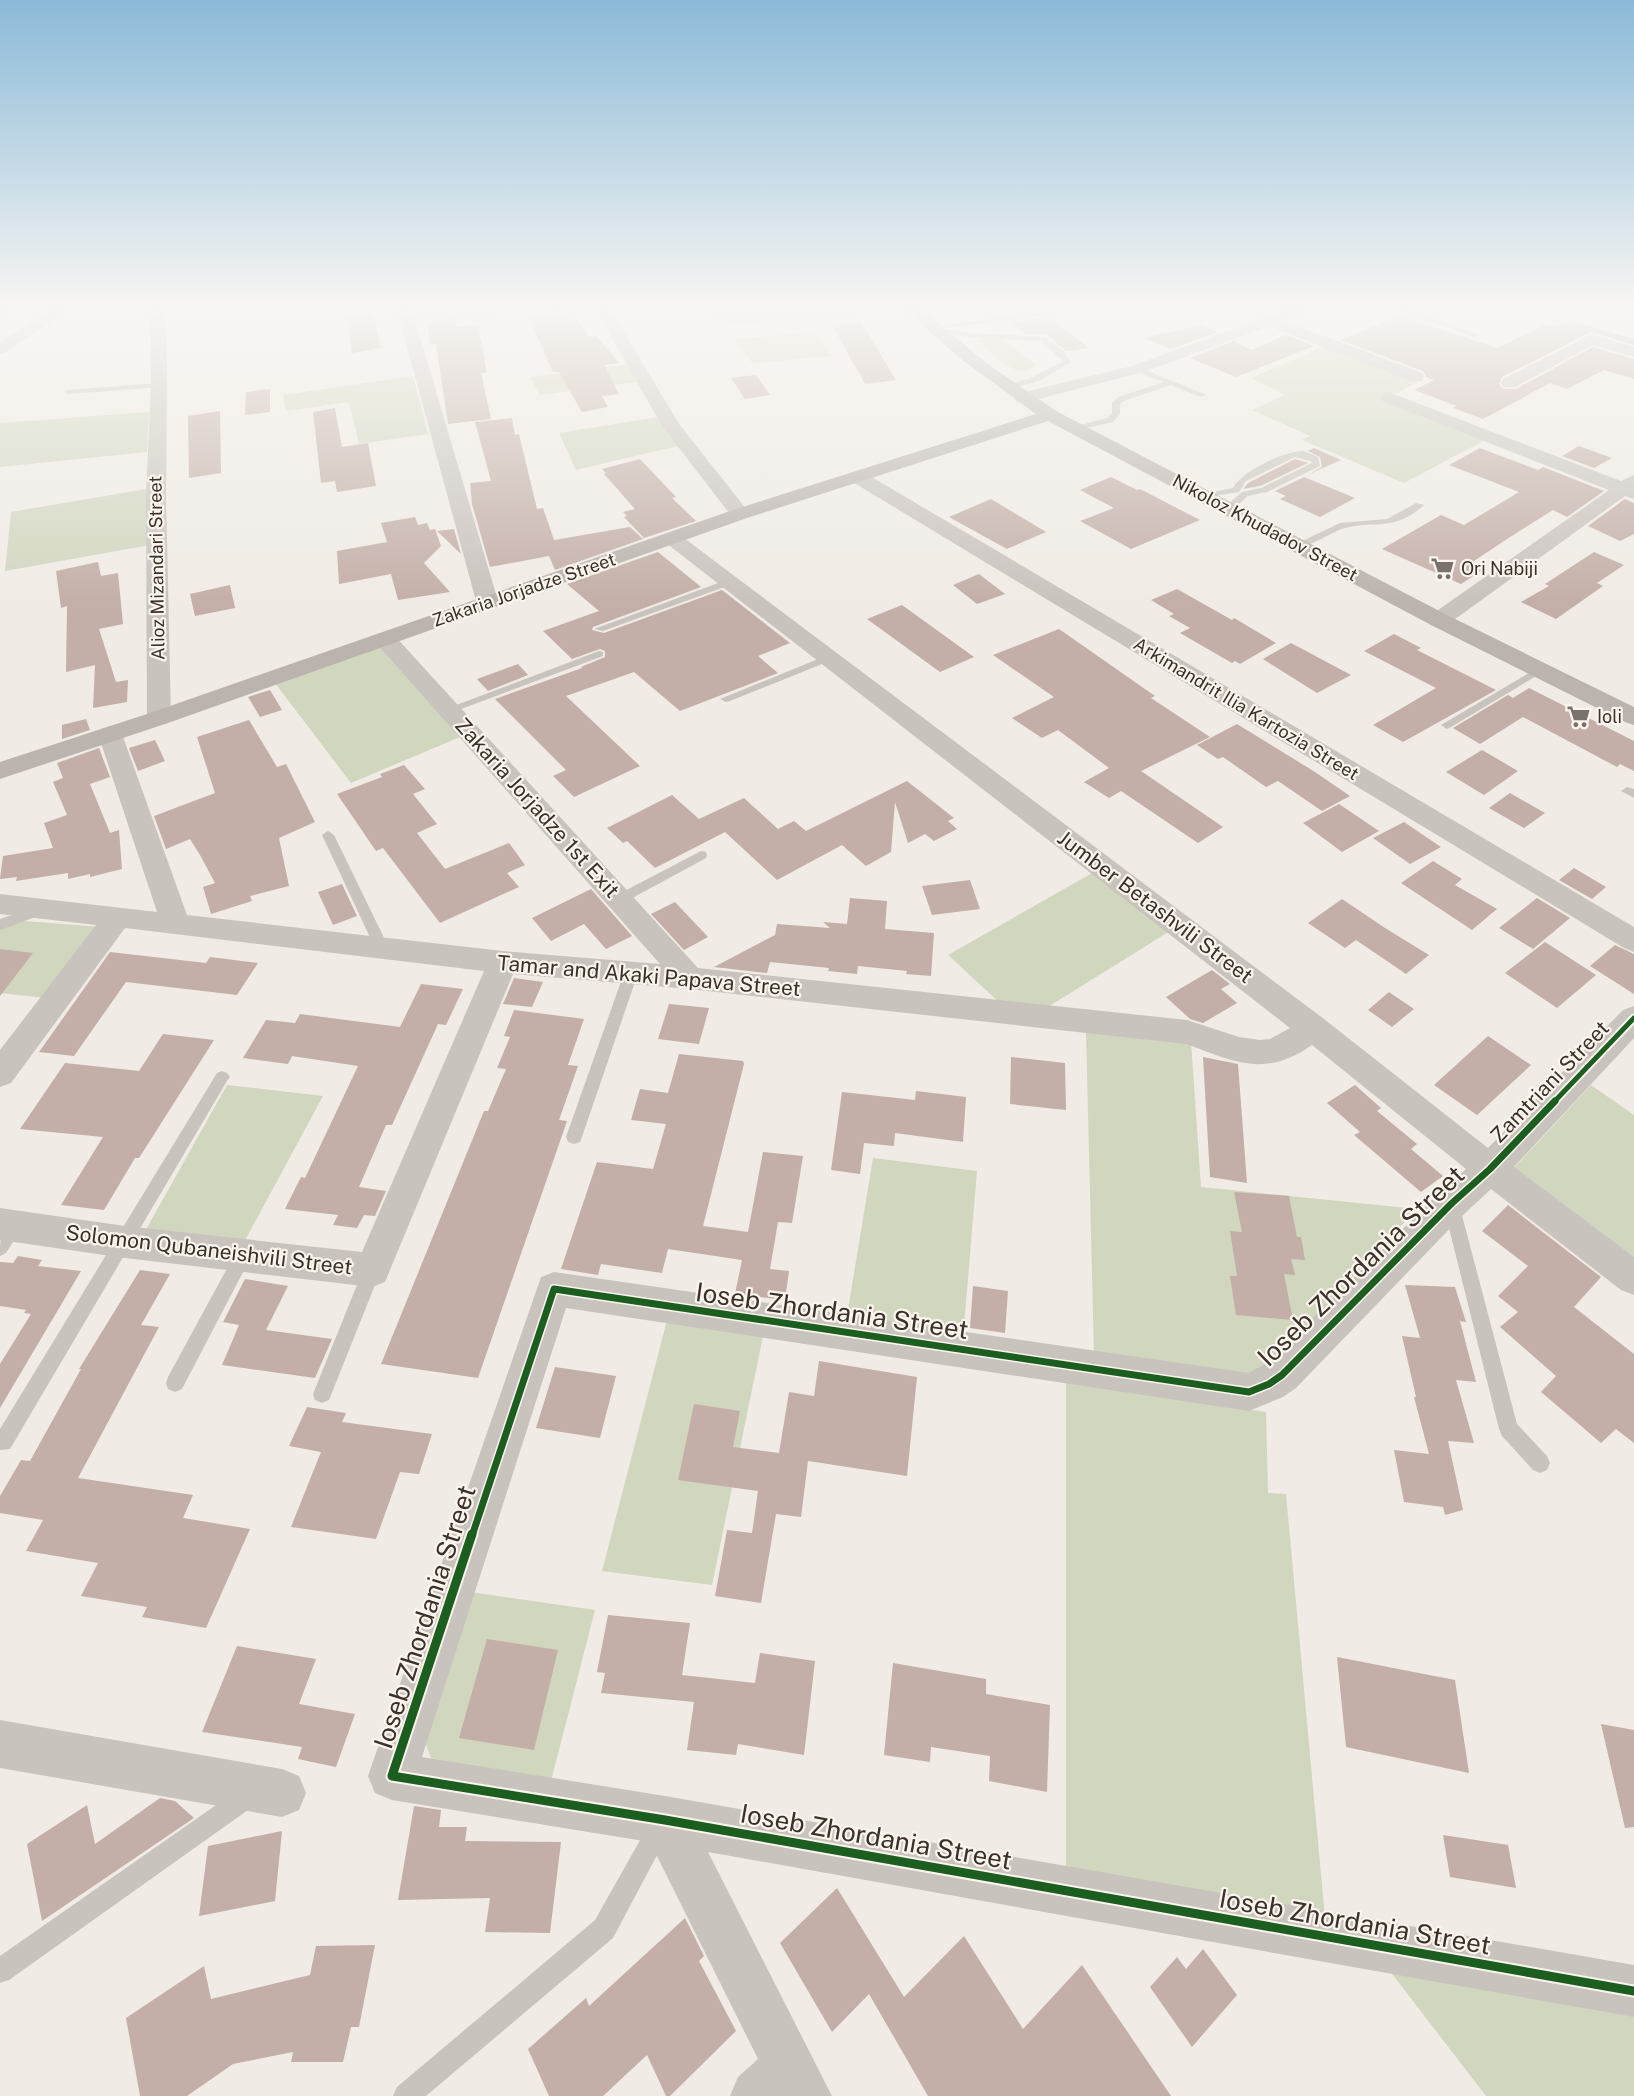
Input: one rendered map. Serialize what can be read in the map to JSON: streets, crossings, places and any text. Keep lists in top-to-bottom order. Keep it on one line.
{"streets":{"street":["Nikoloz Khudadov Street","Alioz Mizandari Street","Zakaria Jorjadze Street","Arkimandrit Ilia Kartozia Street","Zakaria Jorjadze 1st Exit","Jumber Betashvili Street","Tamar and Akaki Papava Street","Zamtriani Street","Solomon Qubaneishvili Street","Ioseb Zhordania Street"]},"crossings":[["Nikoloz Khudadov Street","Zakaria Jorjadze Street"],["Alioz Mizandari Street","Zakaria Jorjadze Street"],["Zakaria Jorjadze Street","Arkimandrit Ilia Kartozia Street"],["Zakaria Jorjadze Street","Zakaria Jorjadze 1st Exit"],["Zakaria Jorjadze Street","Jumber Betashvili Street"],["Zakaria Jorjadze 1st Exit","Tamar and Akaki Papava Street"],["Jumber Betashvili Street","Tamar and Akaki Papava Street"],["Jumber Betashvili Street","Zamtriani Street"],["Jumber Betashvili Street","Ioseb Zhordania Street"],["Tamar and Akaki Papava Street","Solomon Qubaneishvili Street"],["Zamtriani Street","Ioseb Zhordania Street"]],"places":{"supermarket":["Ori Nabiji","Ioli"]}}
